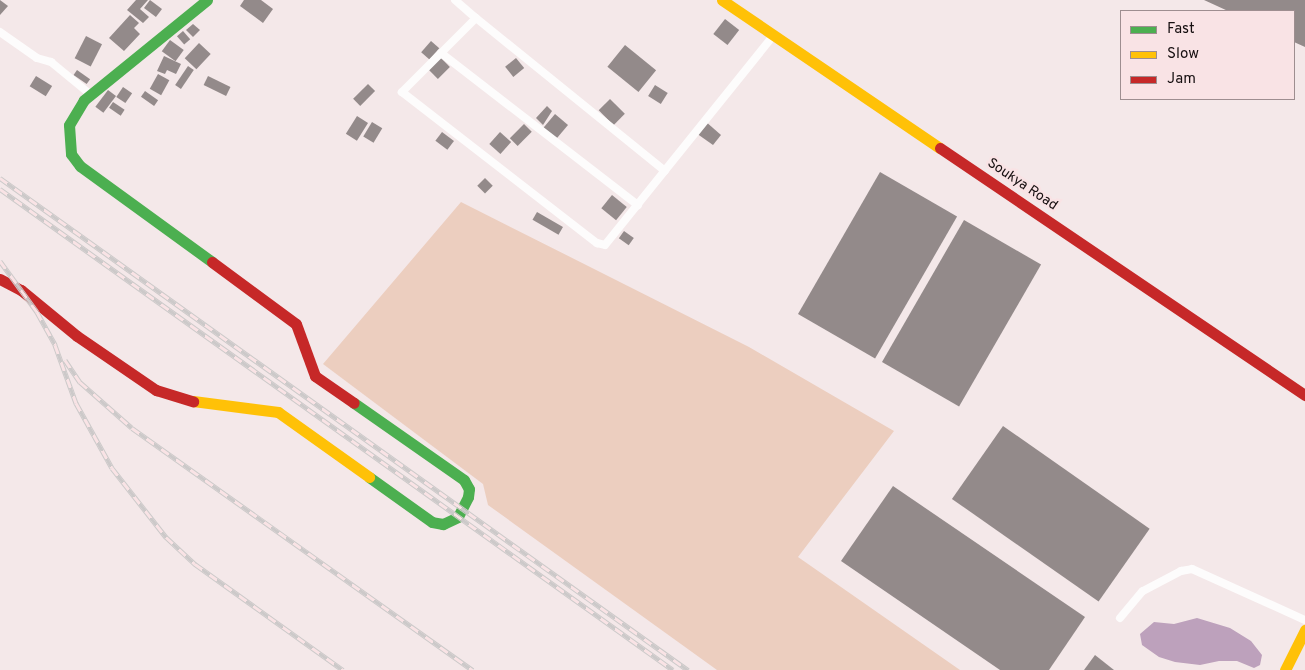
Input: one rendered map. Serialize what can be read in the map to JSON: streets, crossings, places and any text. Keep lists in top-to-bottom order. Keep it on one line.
{"streets":{"main road":["Soukya Road"]},"legend":["Fast","Slow","Jam"]}
